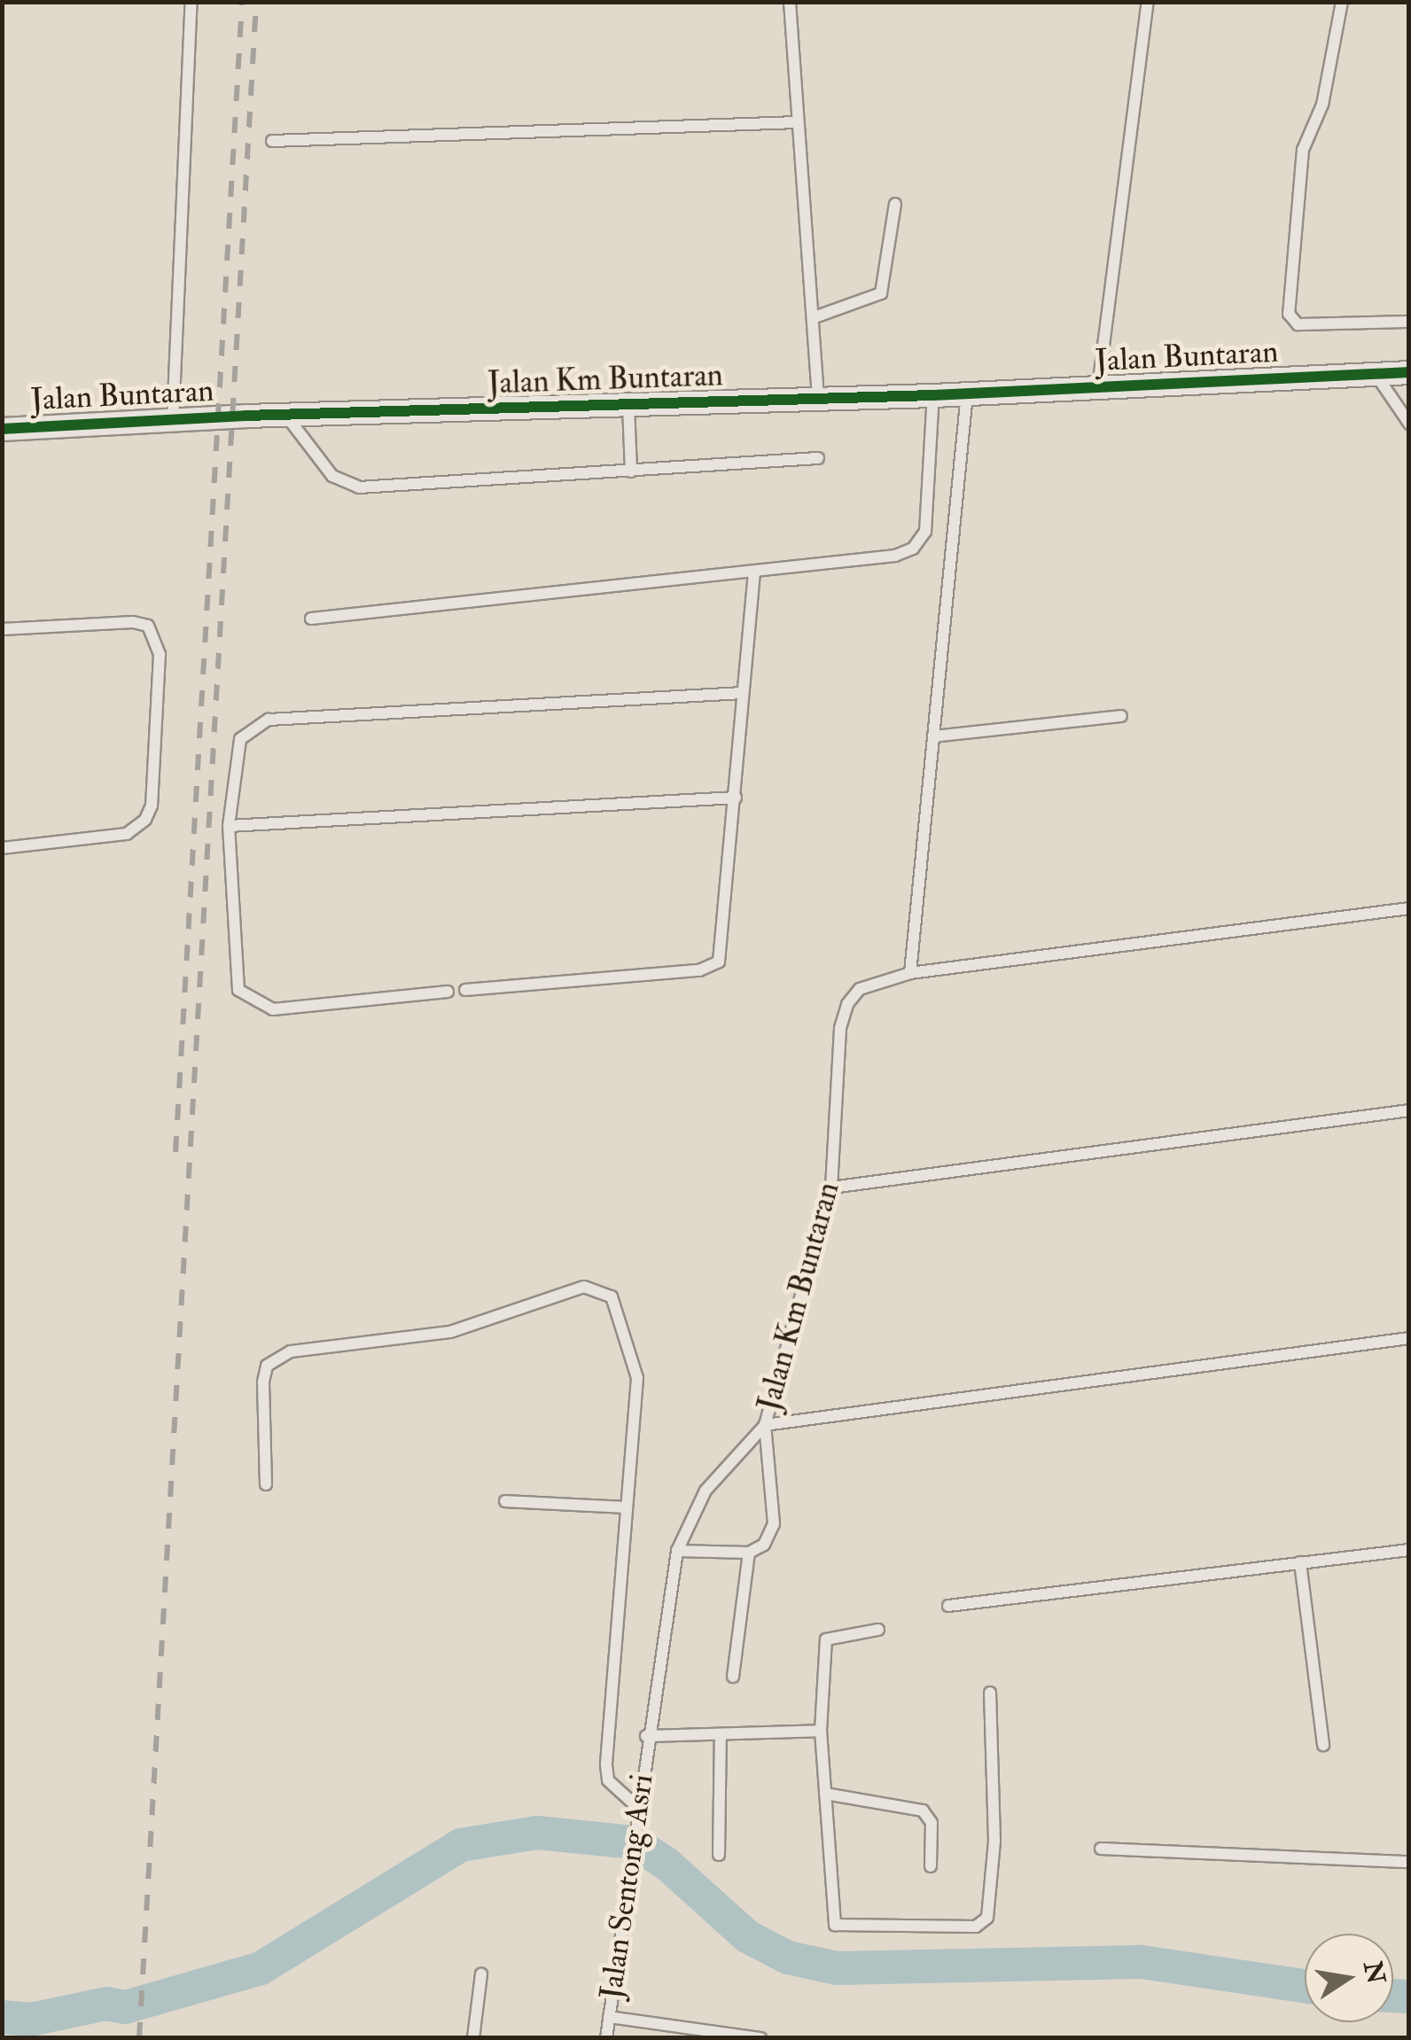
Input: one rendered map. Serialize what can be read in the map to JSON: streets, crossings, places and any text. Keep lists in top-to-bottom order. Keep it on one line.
{"streets":{"street":["Jalan Buntaran","Jalan Km Buntaran"],"lane":["Jalan Sentong Asri"]},"crossings":[["Jalan Buntaran","Jalan Km Buntaran"],["Jalan Km Buntaran","Jalan Sentong Asri"]],"north":"right"}
